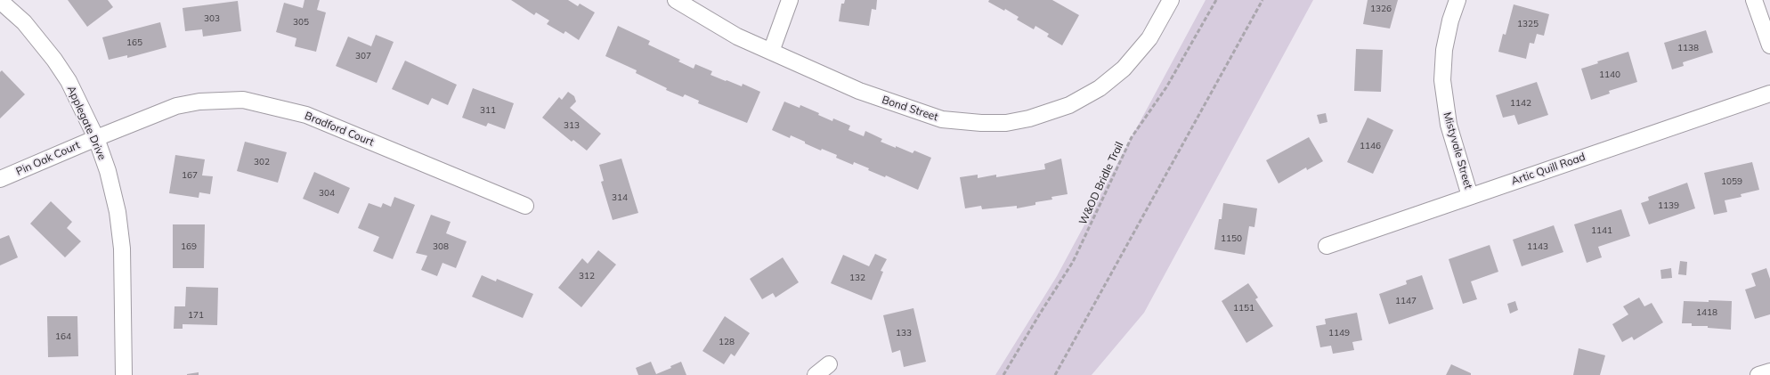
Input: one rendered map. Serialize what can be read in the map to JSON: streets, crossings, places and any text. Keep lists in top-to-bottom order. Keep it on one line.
{"streets":{"street":["Bond Street","Applegate Drive","Bradford Court","Mistyvale Street","Pin Oak Court","Artic Quill Road"],"path":["W&OD Bridle Trail"]},"crossings":[["Applegate Drive","Bradford Court"],["Applegate Drive","Pin Oak Court"],["Bradford Court","Pin Oak Court"],["Mistyvale Street","Artic Quill Road"]],"house_numbers":["1326","303","305","1325","165","1138","307","1140","1142","311","313","1146","302","167","1059","304","314","1139","1141","1150","169","308","1143","312","132","1147","1151","1418","171","133","1149","164","128"]}
